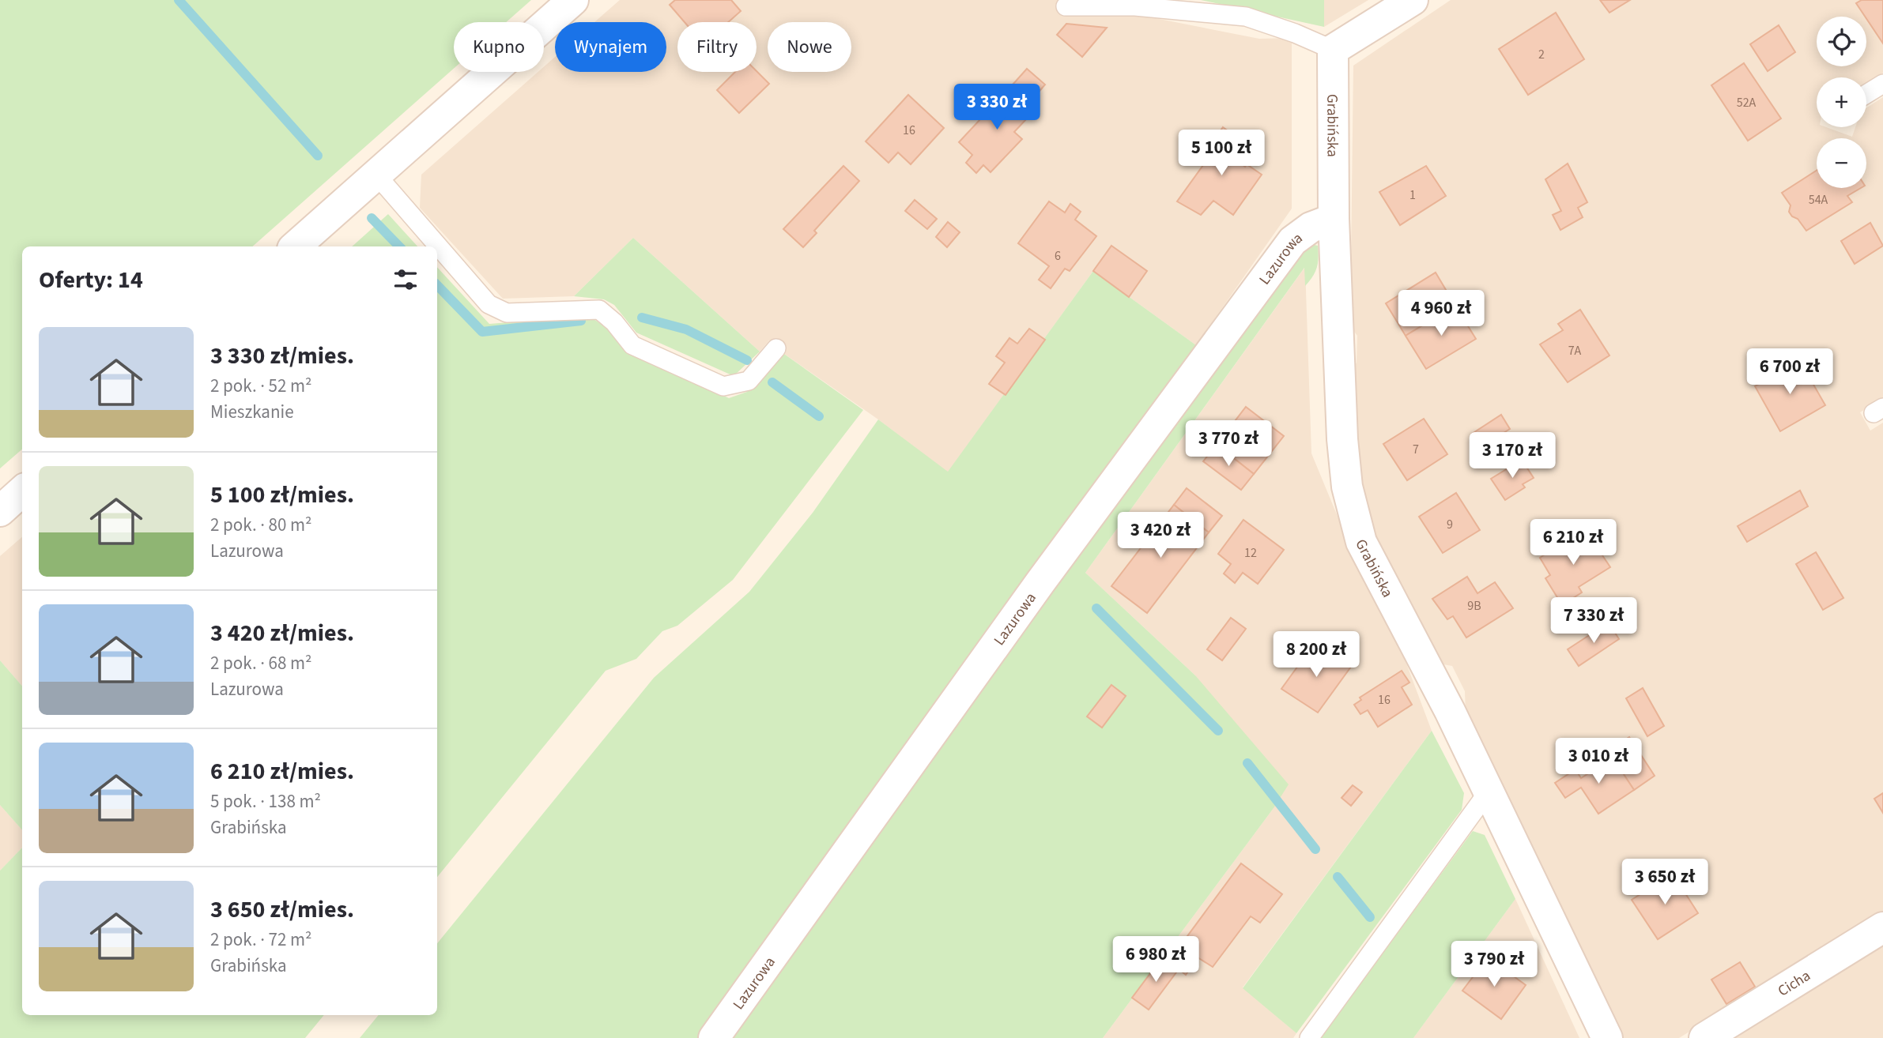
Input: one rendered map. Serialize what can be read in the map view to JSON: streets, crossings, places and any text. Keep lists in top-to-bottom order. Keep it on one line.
{"streets":{"street":["Grabińska","Lazurowa","Cicha"]},"crossings":[["Grabińska","Lazurowa"]],"house_numbers":["2","52A","16","1","54A","6","7A","7","9","12","9B","16"],"page":{"map_buttons":["+","−"],"chip":["Kupno","Wynajem","Filtry","Nowe"],"price":["3 330 zł","5 100 zł","4 960 zł","6 700 zł","3 770 zł","3 170 zł","3 420 zł","6 210 zł","7 330 zł","8 200 zł","3 010 zł","3 650 zł","6 980 zł","3 790 zł"],"heading":"Oferty: 14","list":[{"name":"3 330 zł/mies.","note":"2 pok. · 52 m² · Mieszkanie"},{"name":"5 100 zł/mies.","note":"2 pok. · 80 m² · Lazurowa"},{"name":"3 420 zł/mies.","note":"2 pok. · 68 m² · Lazurowa"},{"name":"6 210 zł/mies.","note":"5 pok. · 138 m² · Grabińska"},{"name":"3 650 zł/mies.","note":"2 pok. · 72 m² · Grabińska"}]}}
